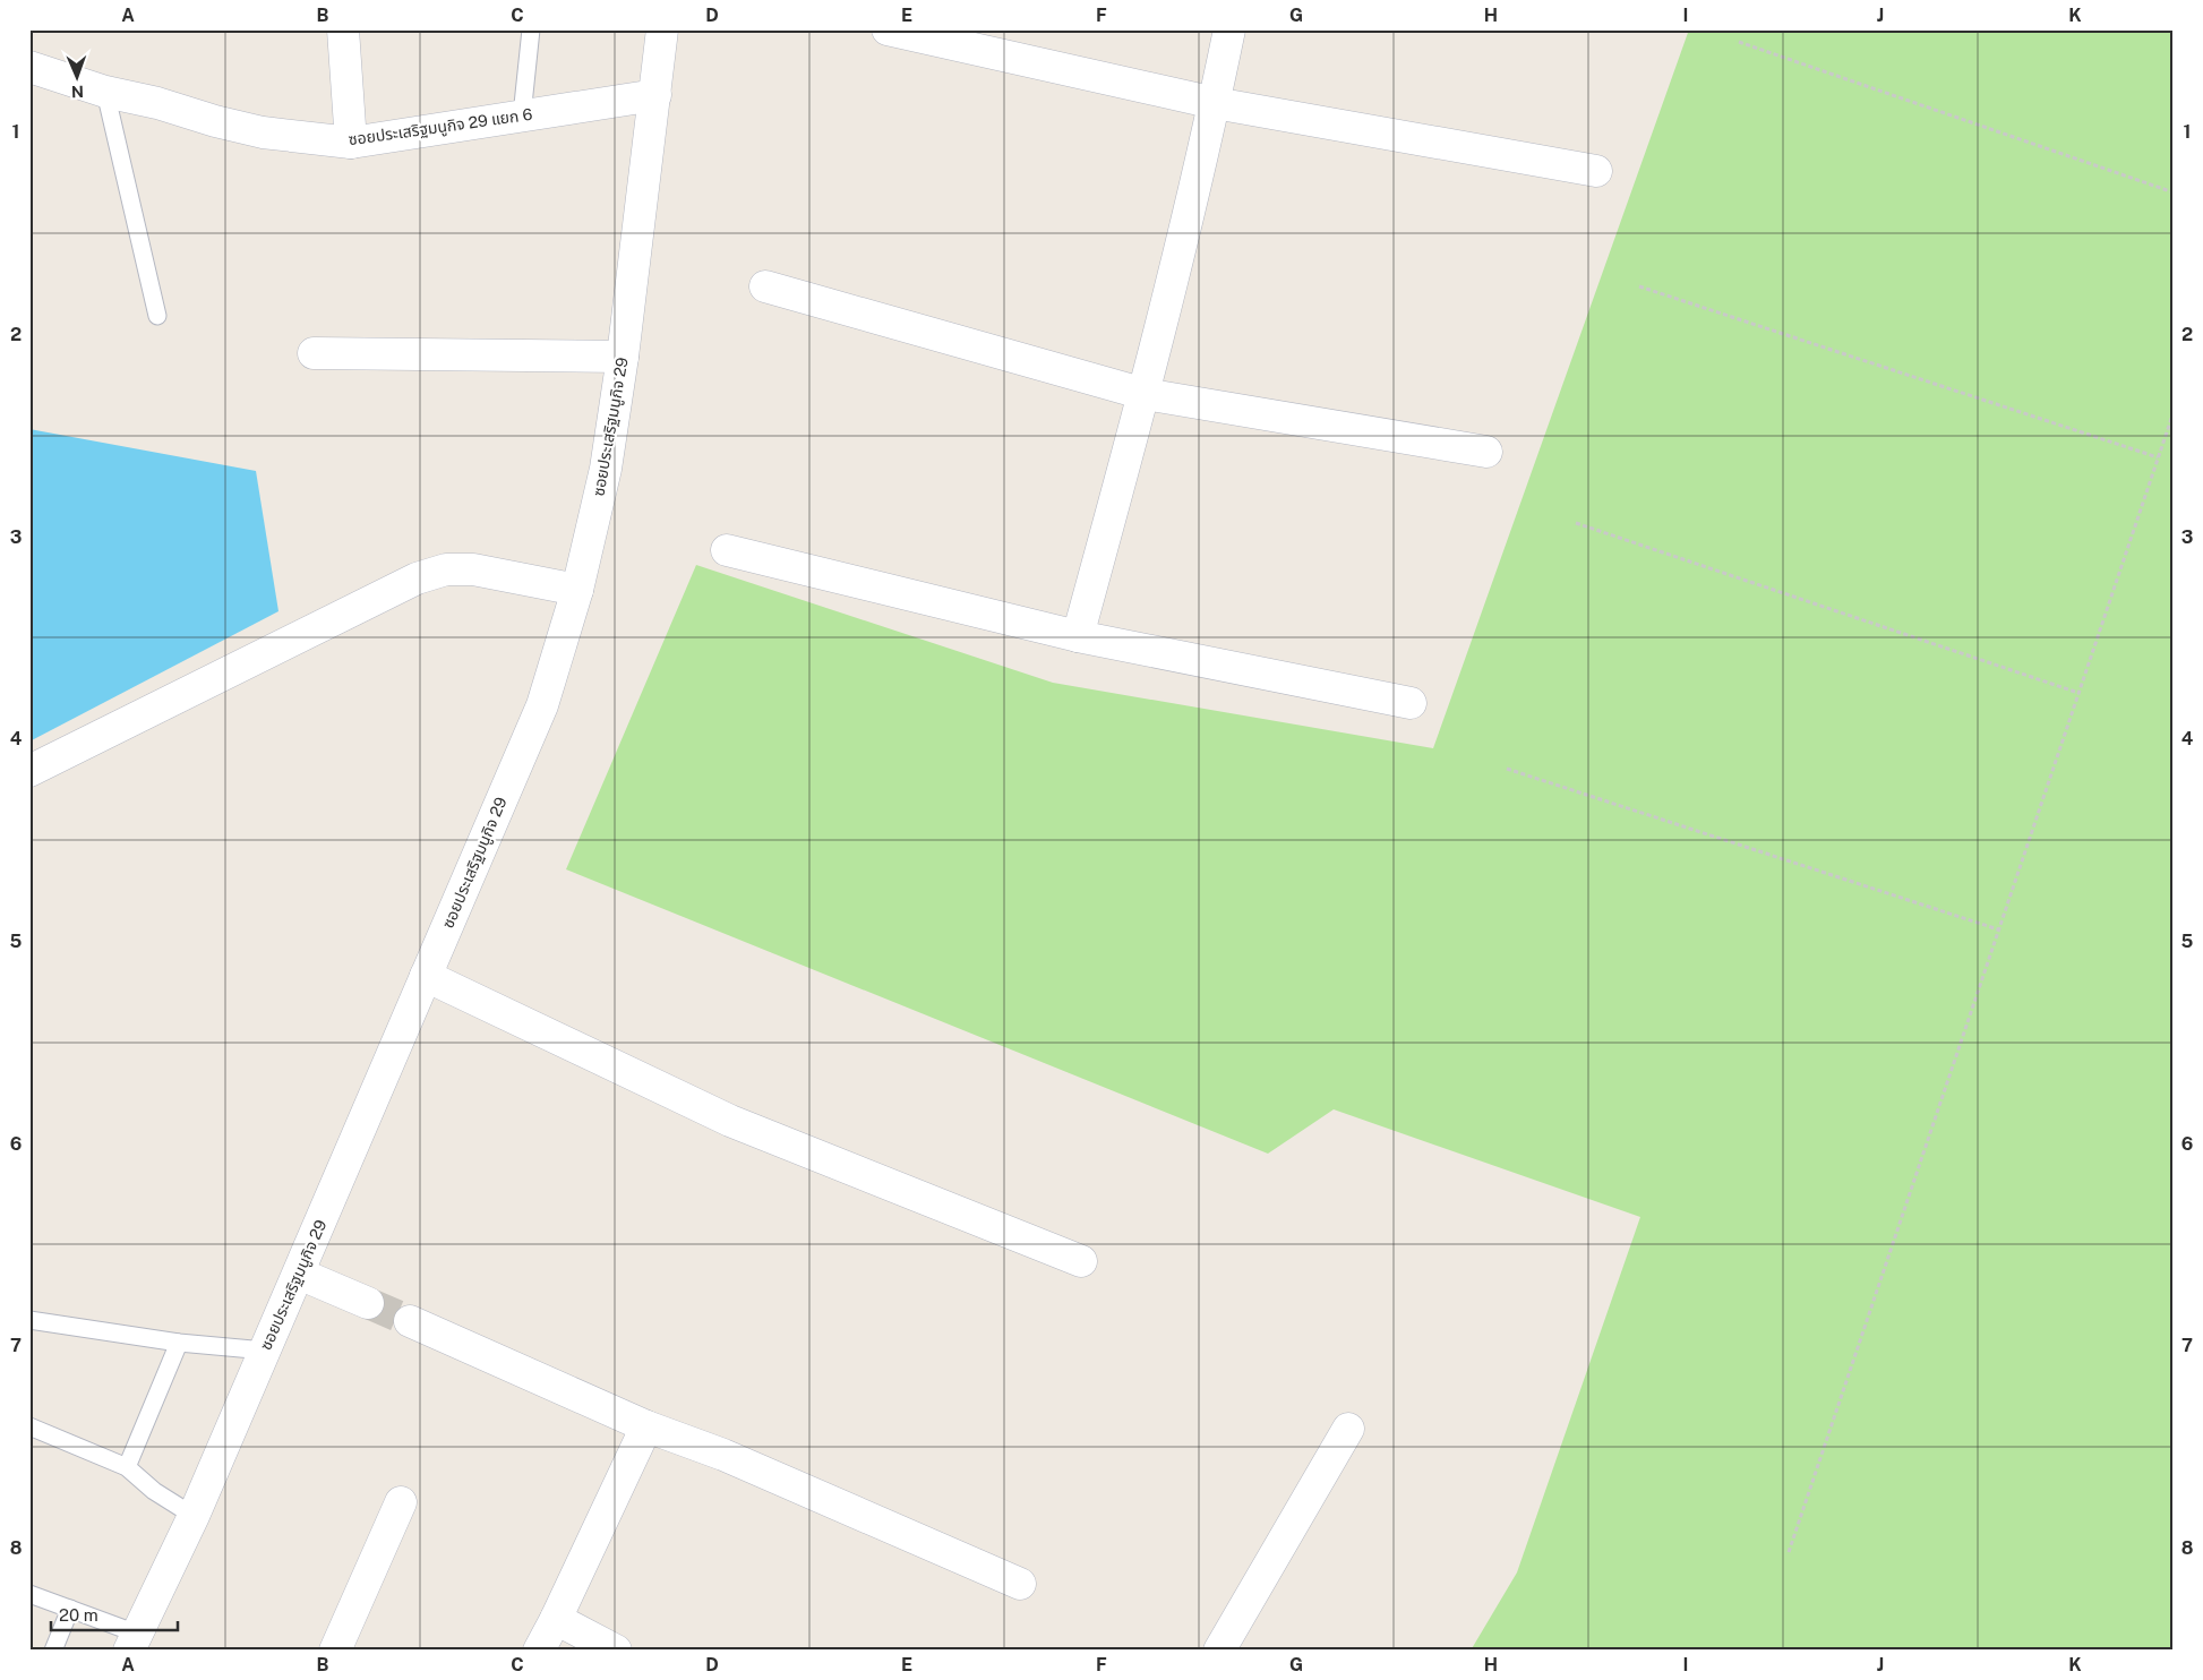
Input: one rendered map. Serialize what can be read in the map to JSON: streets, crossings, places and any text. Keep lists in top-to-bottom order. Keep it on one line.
{"streets":{"street":["ซอยประเสริฐมนูกิจ 29 แยก 6","ซอยประเสริฐมนูกิจ 29"]},"crossings":[["ซอยประเสริฐมนูกิจ 29 แยก 6","ซอยประเสริฐมนูกิจ 29"]],"scale_bar":"20 m","north":"bottom","grid":{"columns":["A","B","C","D","E","F","G","H","I","J","K"],"rows":["1","2","3","4","5","6","7","8"]}}
